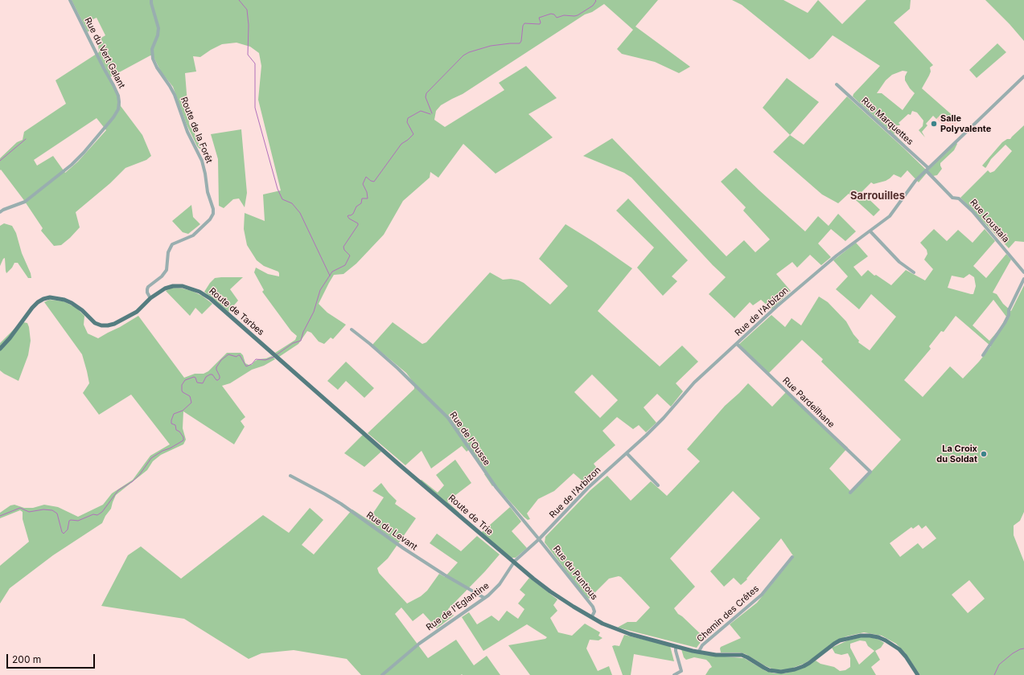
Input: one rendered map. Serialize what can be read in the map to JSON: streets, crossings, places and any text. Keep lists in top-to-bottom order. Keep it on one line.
{"streets":{"main road":["Route de Tarbes","Route de Trie"],"street":["Rue du Vert Galant","Rue Marquettes","Route de la Forêt","Rue Loustala","Rue de l'Arbizon","Rue Pardeilhane","Rue de l'Ousse","Rue du Levant","Rue du Puntous","Rue de l'Eglantine","Chemin des Crêtes"]},"crossings":[["Rue Marquettes","Rue Loustala"],["Rue Marquettes","Rue de l'Arbizon"],["Route de la Forêt","Route de Tarbes"],["Rue Loustala","Rue de l'Arbizon"],["Route de Tarbes","Route de Trie"],["Rue de l'Arbizon","Rue Pardeilhane"],["Rue de l'Arbizon","Rue de l'Ousse"],["Rue de l'Arbizon","Route de Trie"],["Rue de l'Arbizon","Rue du Puntous"],["Rue de l'Arbizon","Rue de l'Eglantine"],["Rue de l'Ousse","Rue du Puntous"],["Route de Trie","Rue du Puntous"],["Route de Trie","Rue de l'Eglantine"],["Route de Trie","Chemin des Crêtes"],["Rue du Levant","Rue de l'Eglantine"]],"districts":["Sarrouilles"],"places":["Salle Polyvalente","La Croix du Soldat"],"scale_bar":"200 m"}
